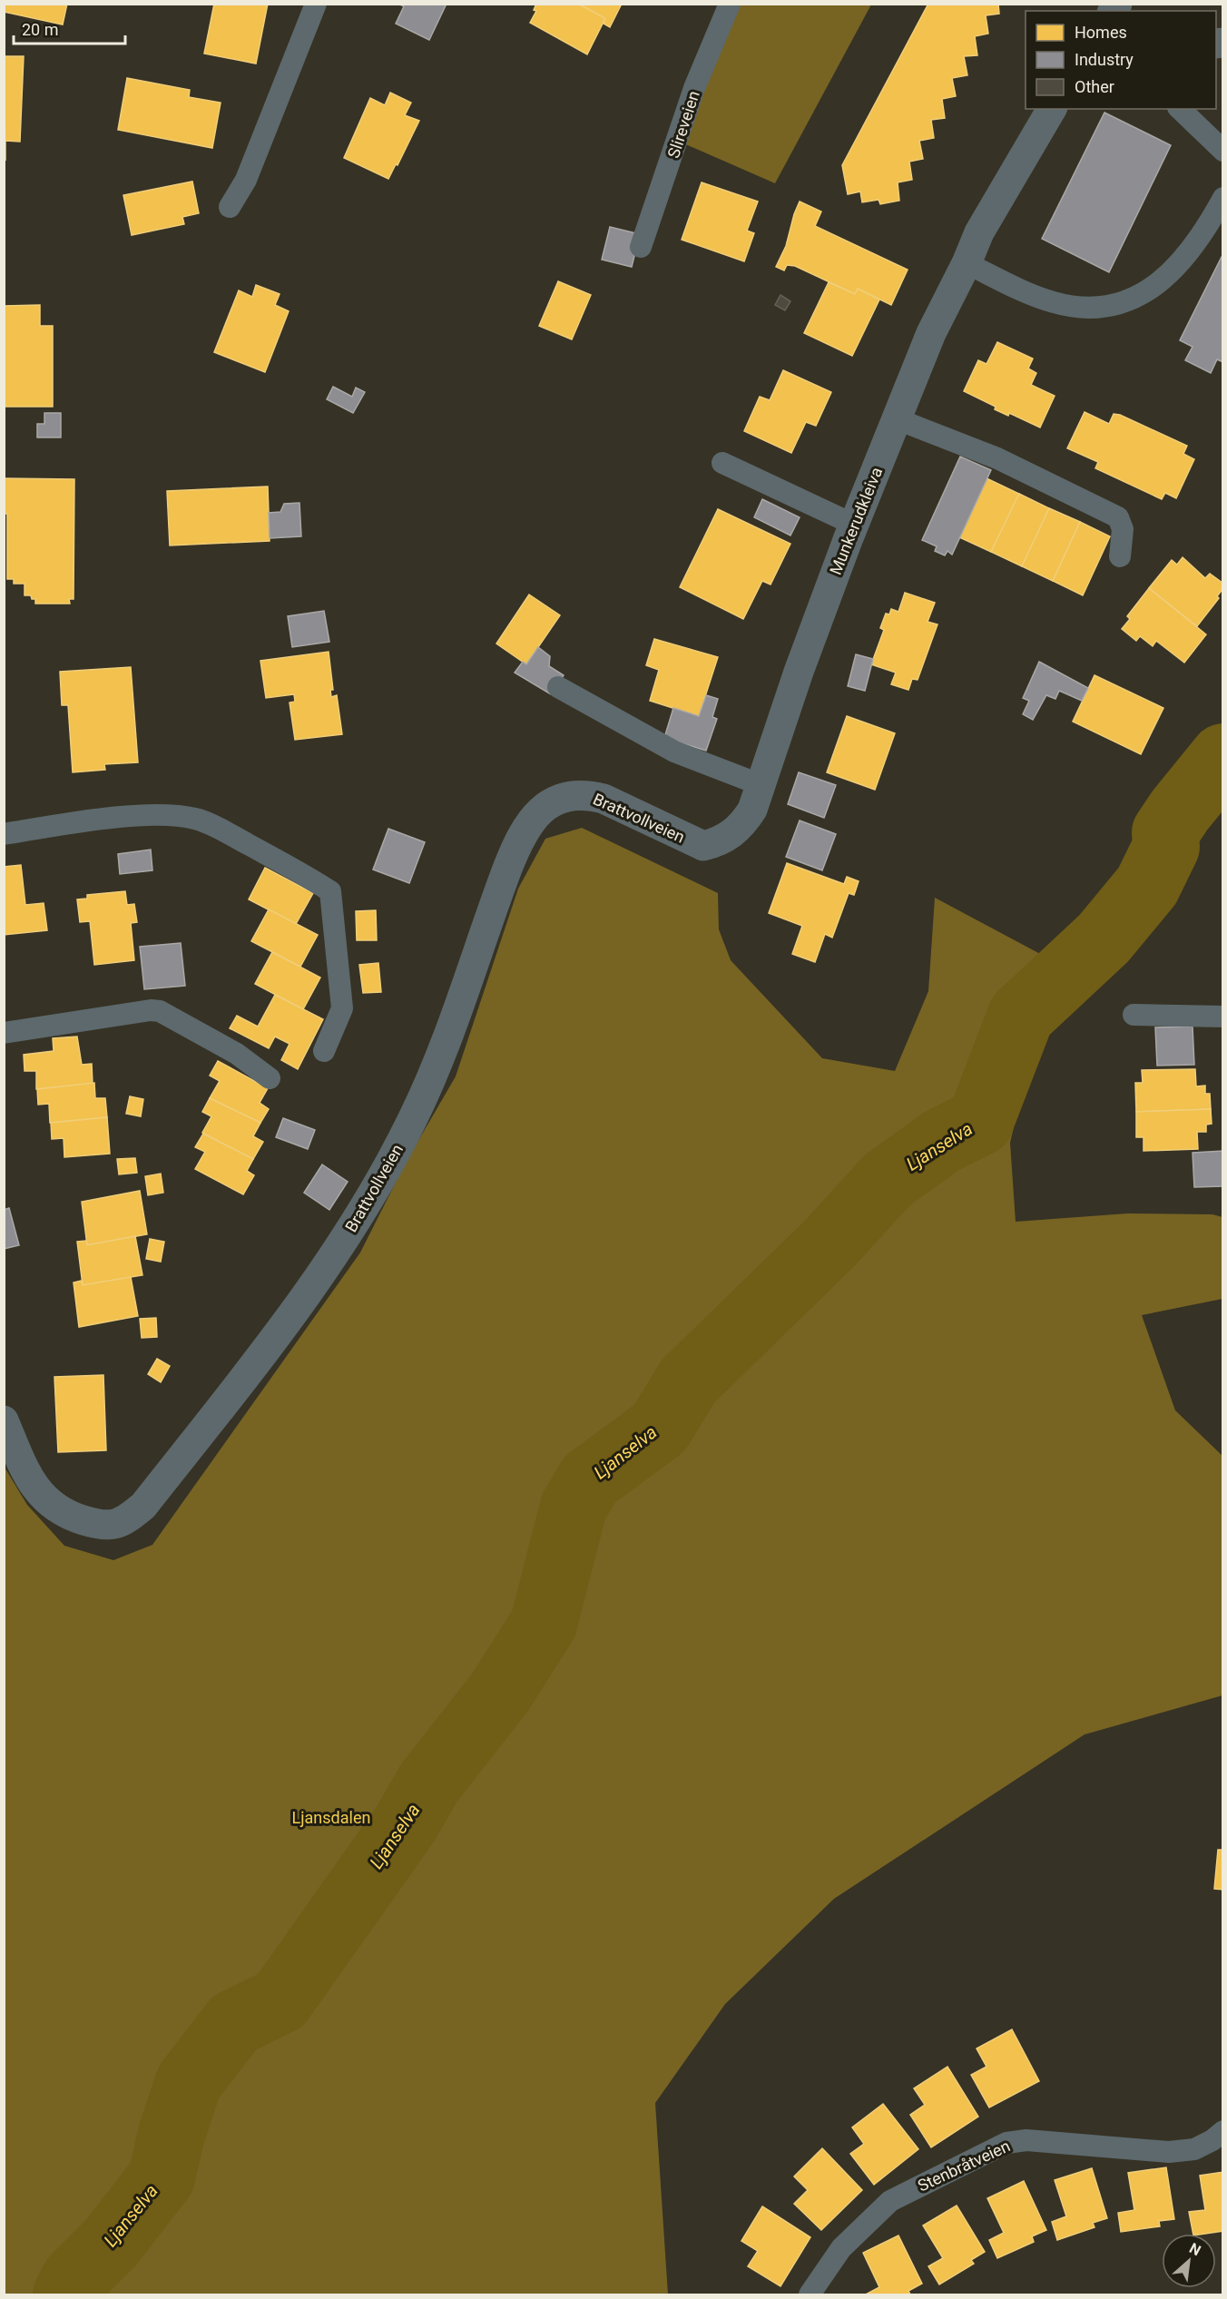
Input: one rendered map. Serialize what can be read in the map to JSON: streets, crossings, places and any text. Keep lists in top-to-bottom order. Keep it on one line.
{"streets":{"street":["Munkerudkleiva","Brattvollveien"],"lane":["Slireveien","Stenbråtveien"]},"crossings":[["Munkerudkleiva","Brattvollveien"]],"water":["Ljanselva"],"parks":["Ljansdalen"],"legend":["Homes","Industry","Other"],"scale_bar":"20 m","north":"top right"}
